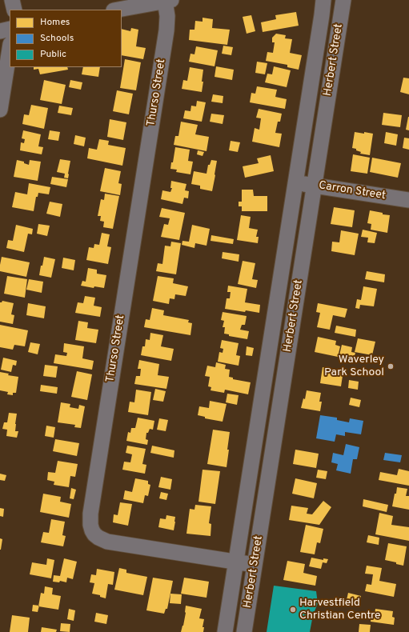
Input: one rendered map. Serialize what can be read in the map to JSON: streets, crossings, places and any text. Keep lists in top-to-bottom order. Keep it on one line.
{"streets":{"street":["Herbert Street","Thurso Street","Carron Street"]},"crossings":[["Herbert Street","Thurso Street"],["Herbert Street","Carron Street"]],"places":["Waverley Park School","Harvestfield Christian Centre"],"legend":["Homes","Schools","Public"]}
